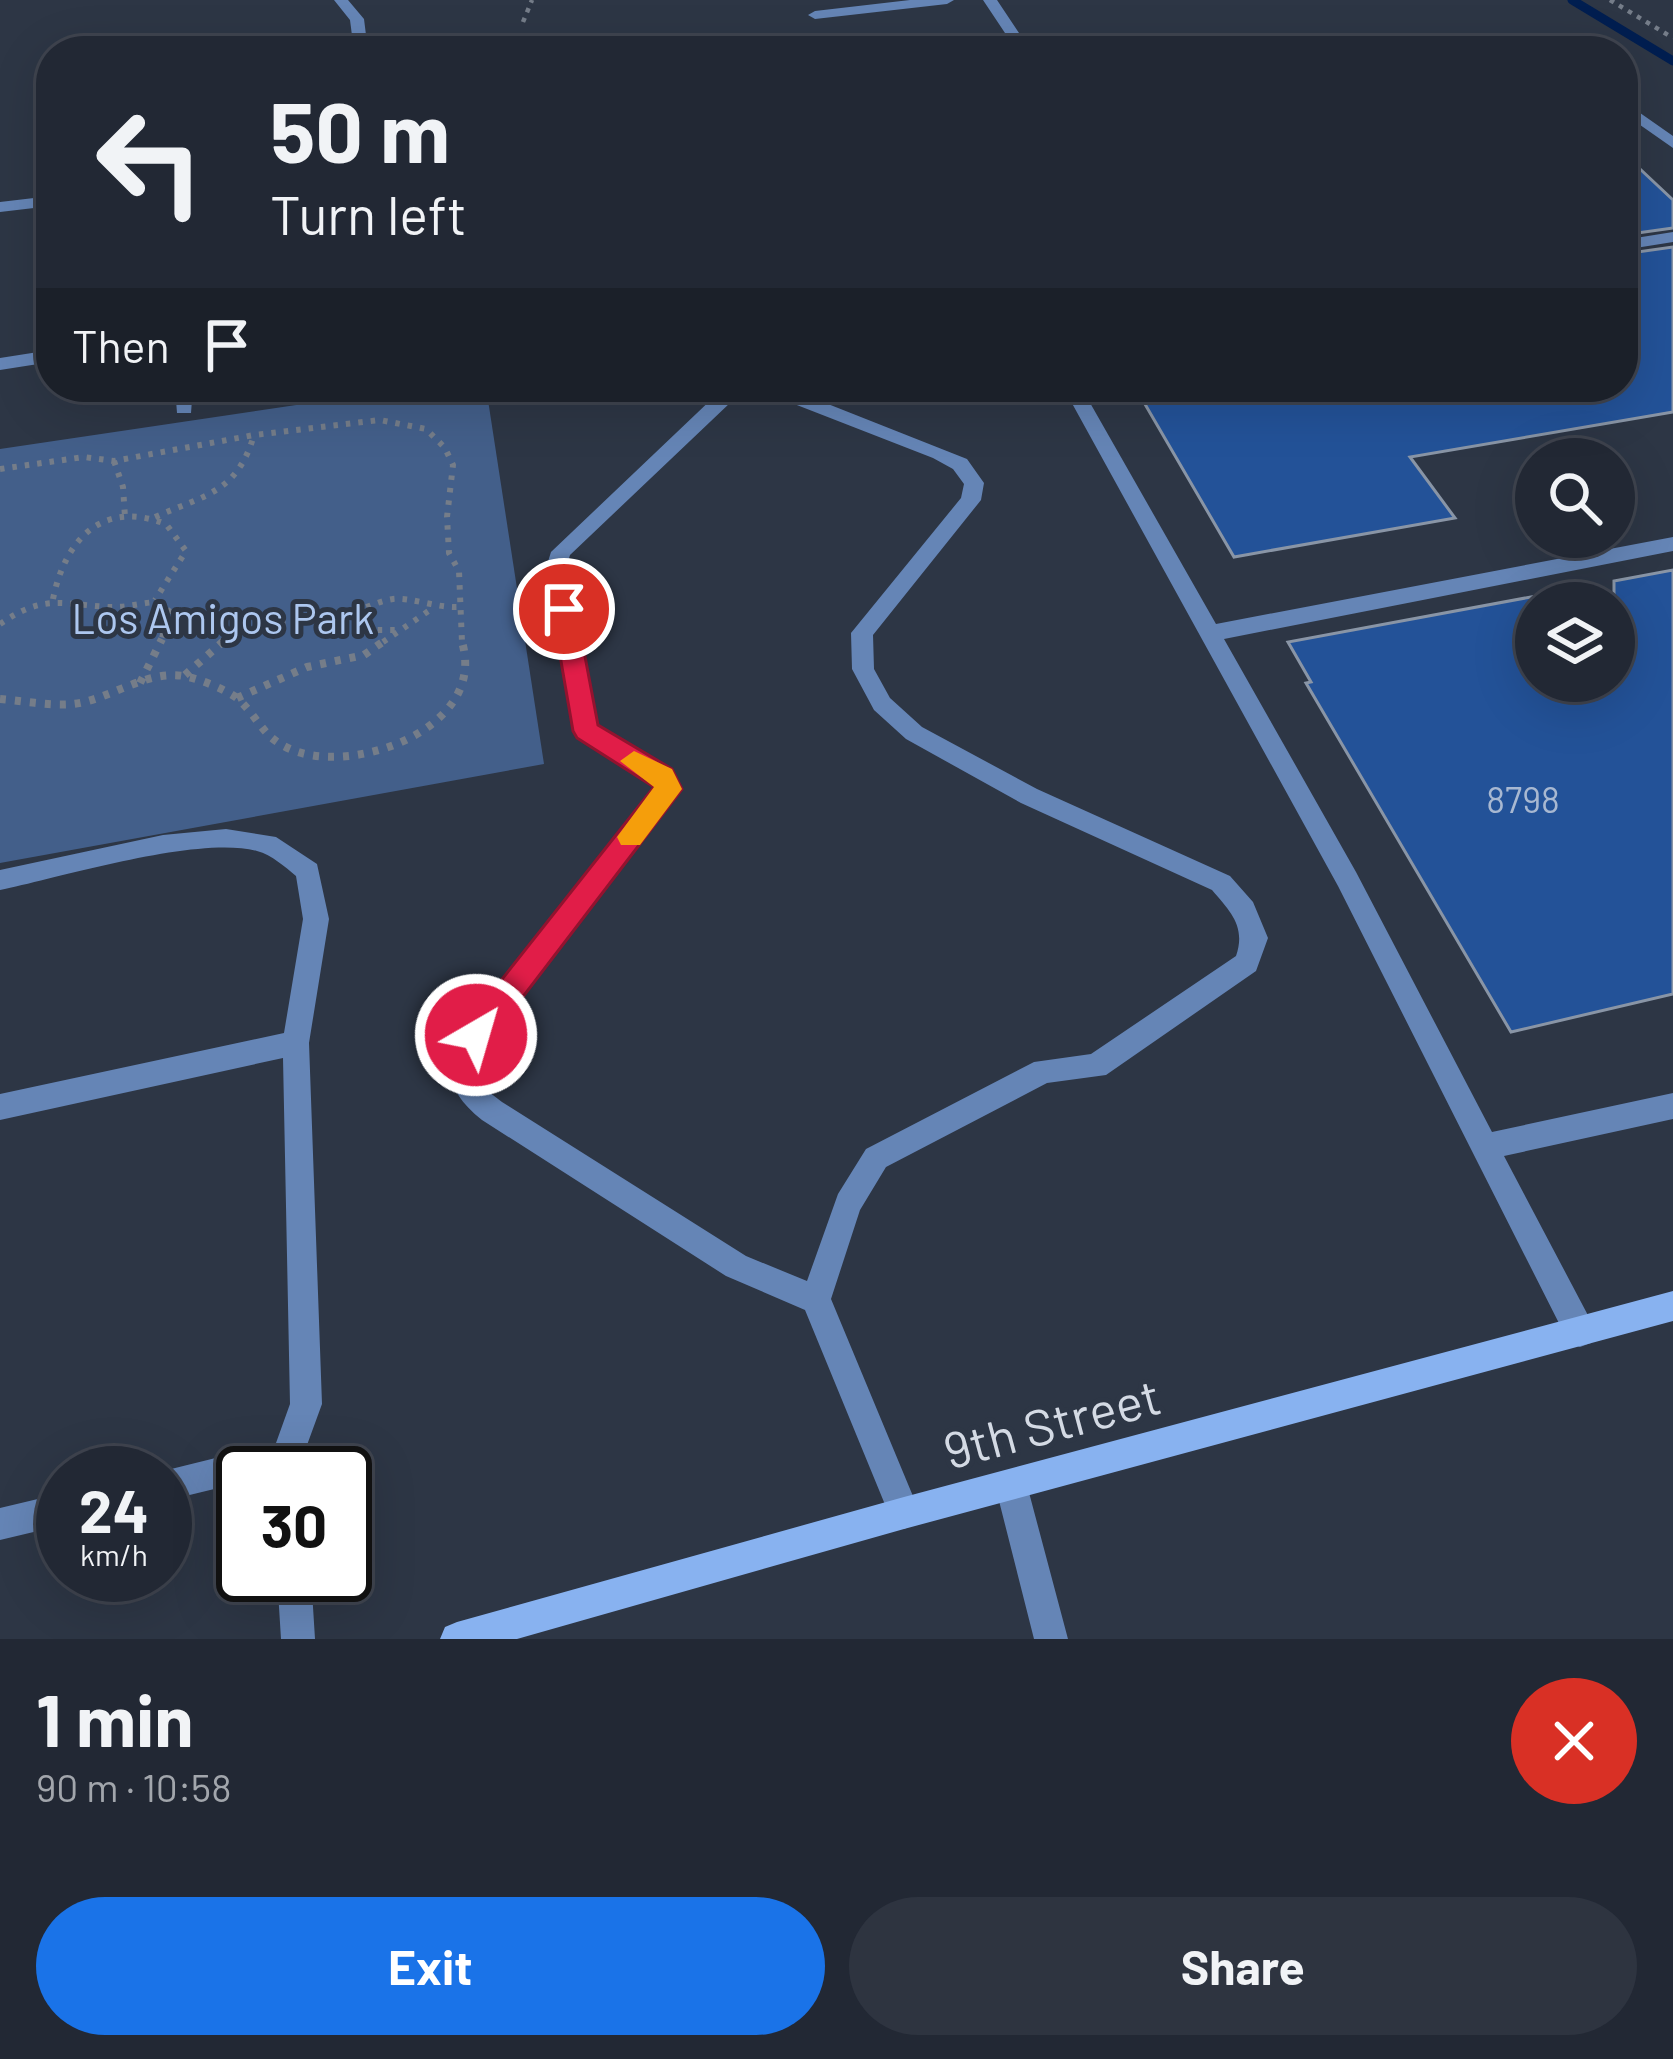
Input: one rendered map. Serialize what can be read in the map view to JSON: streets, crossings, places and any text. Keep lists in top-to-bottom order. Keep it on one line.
{"streets":{"street":["9th Street"]},"parks":["Los Amigos Park"],"house_numbers":["8798"],"page":{"turn":["50 m","Turn left"],"then":"Then","speed":"24 km/h","limit":"30","heading":["1 min","90 m · 10:58"],"buttons":["Exit","Share"]}}
